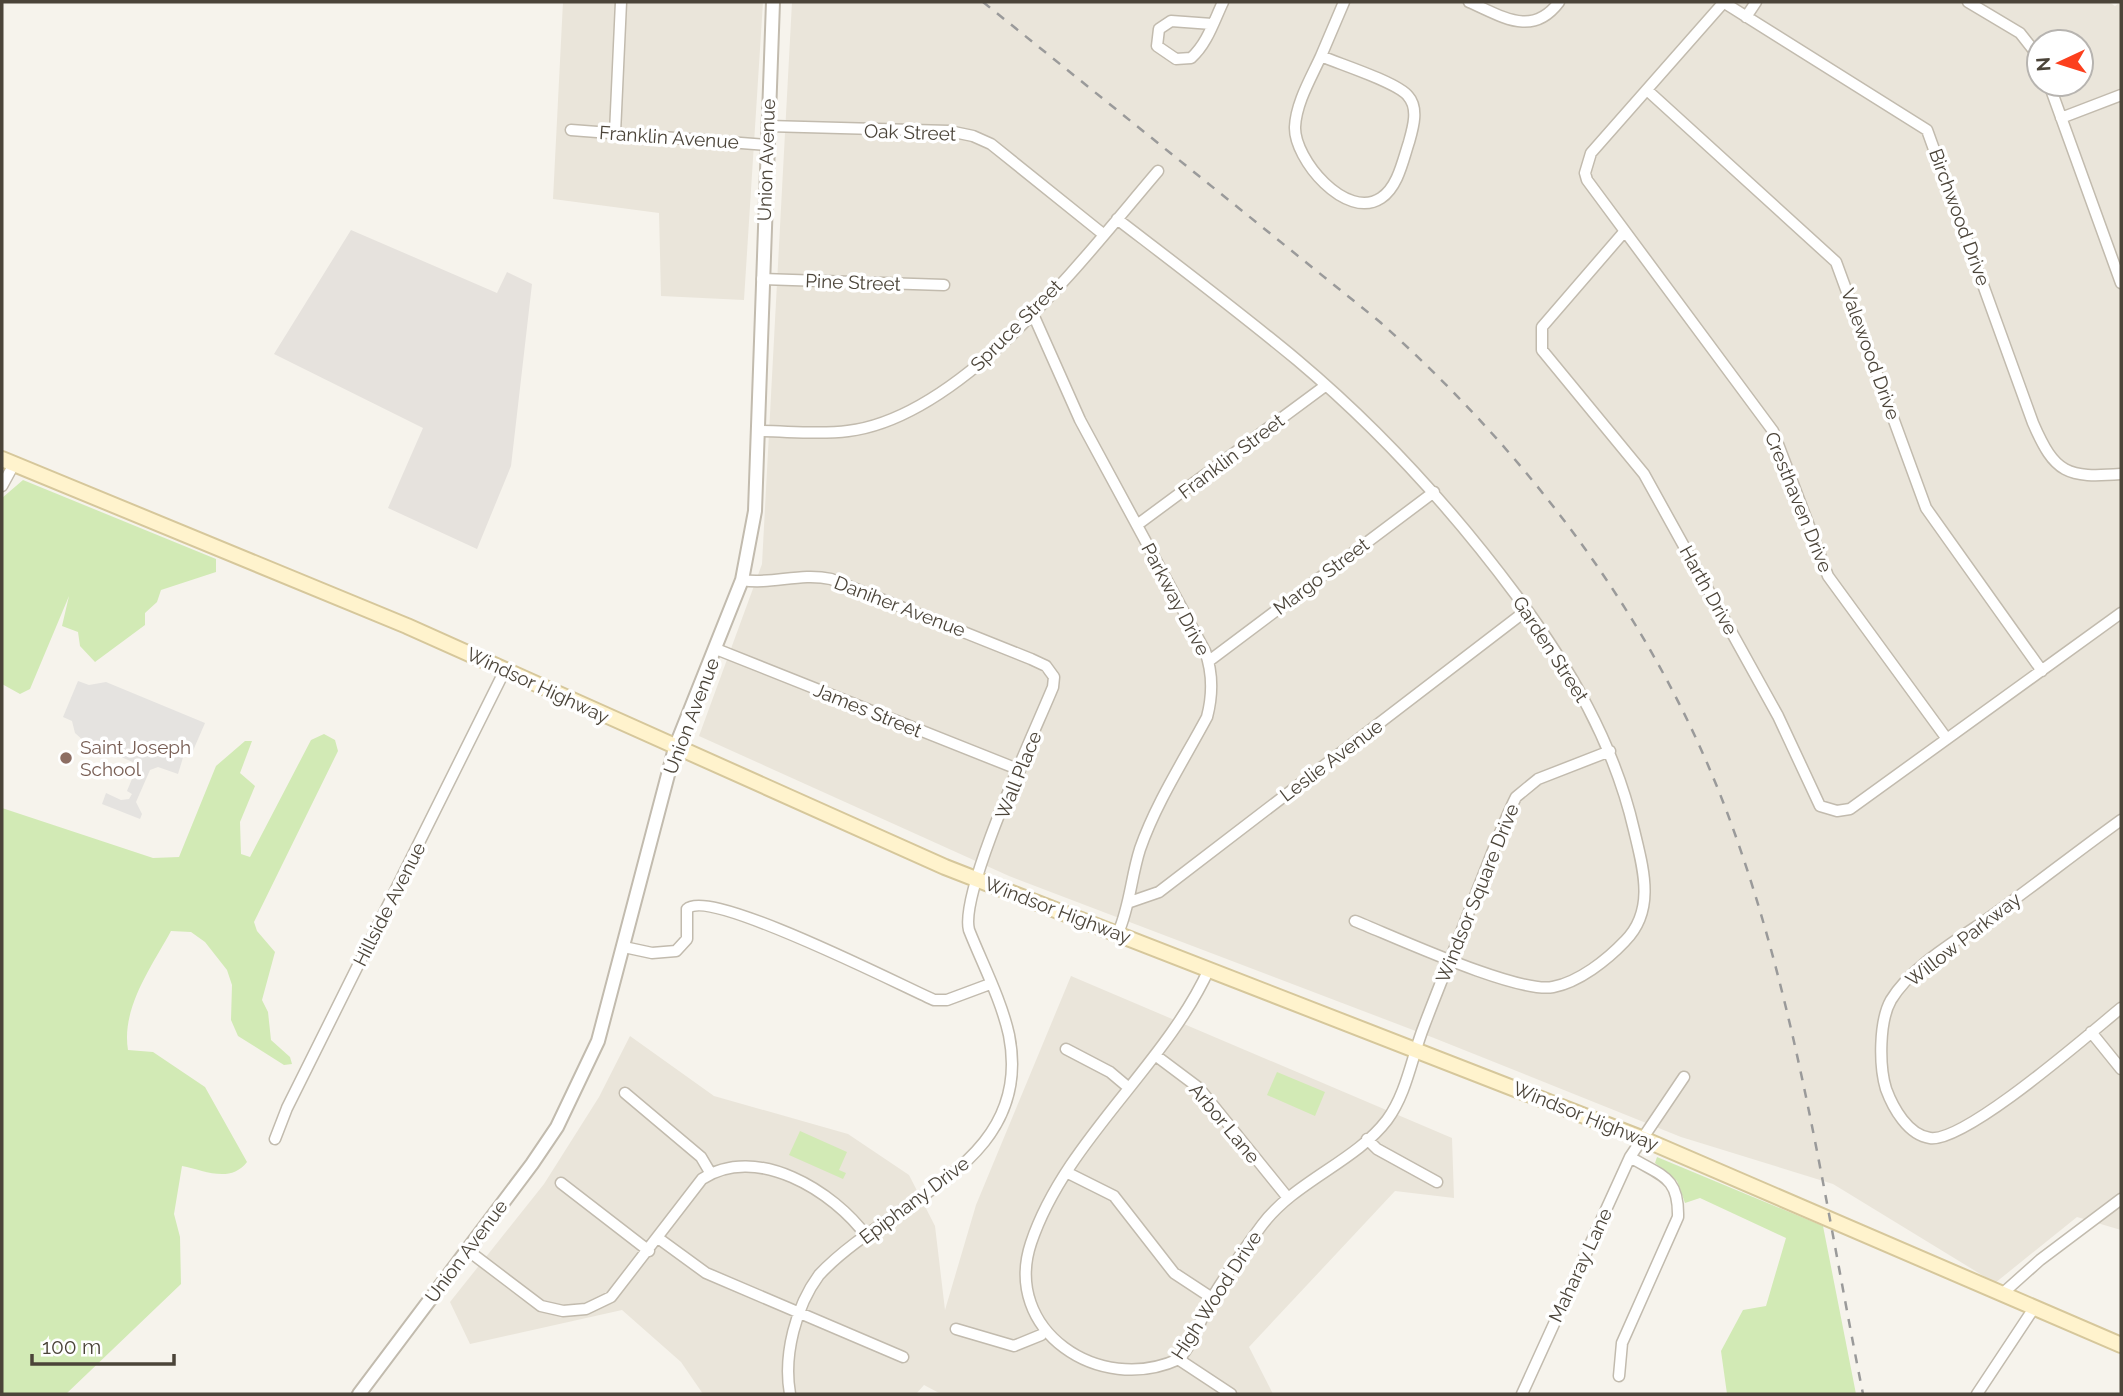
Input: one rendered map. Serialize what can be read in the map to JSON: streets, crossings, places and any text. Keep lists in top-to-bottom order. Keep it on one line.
{"streets":{"main road":["Windsor Highway"],"street":["Oak Street","Franklin Avenue","Union Avenue","Birchwood Drive","Pine Street","Spruce Street","Valewood Drive","Franklin Street","Cresthaven Drive","Margo Street","Harth Drive","Parkway Drive","Daniher Avenue","Garden Street","James Street","Leslie Avenue","Wall Place","Windsor Square Drive","Hillside Avenue","Willow Parkway","Arbor Lane","Epiphany Drive","Maharay Lane","High Wood Drive"]},"crossings":[["Oak Street","Union Avenue"],["Oak Street","Spruce Street"],["Franklin Avenue","Union Avenue"],["Union Avenue","Pine Street"],["Union Avenue","Spruce Street"],["Union Avenue","Daniher Avenue"],["Union Avenue","Windsor Highway"],["Union Avenue","James Street"],["Spruce Street","Parkway Drive"],["Spruce Street","Garden Street"],["Valewood Drive","Harth Drive"],["Franklin Street","Parkway Drive"],["Franklin Street","Garden Street"],["Cresthaven Drive","Harth Drive"],["Margo Street","Parkway Drive"],["Margo Street","Garden Street"],["Parkway Drive","Windsor Highway"],["Parkway Drive","Leslie Avenue"],["Daniher Avenue","Wall Place"],["Garden Street","Leslie Avenue"],["Garden Street","Windsor Square Drive"],["Windsor Highway","Wall Place"],["Windsor Highway","Windsor Square Drive"],["Windsor Highway","Hillside Avenue"],["Windsor Highway","Epiphany Drive"],["Windsor Highway","Maharay Lane"],["Windsor Highway","High Wood Drive"],["James Street","Wall Place"],["Wall Place","Epiphany Drive"],["Windsor Square Drive","High Wood Drive"],["Arbor Lane","High Wood Drive"]],"places":["Saint Joseph School"],"scale_bar":"100 m","north":"left"}
